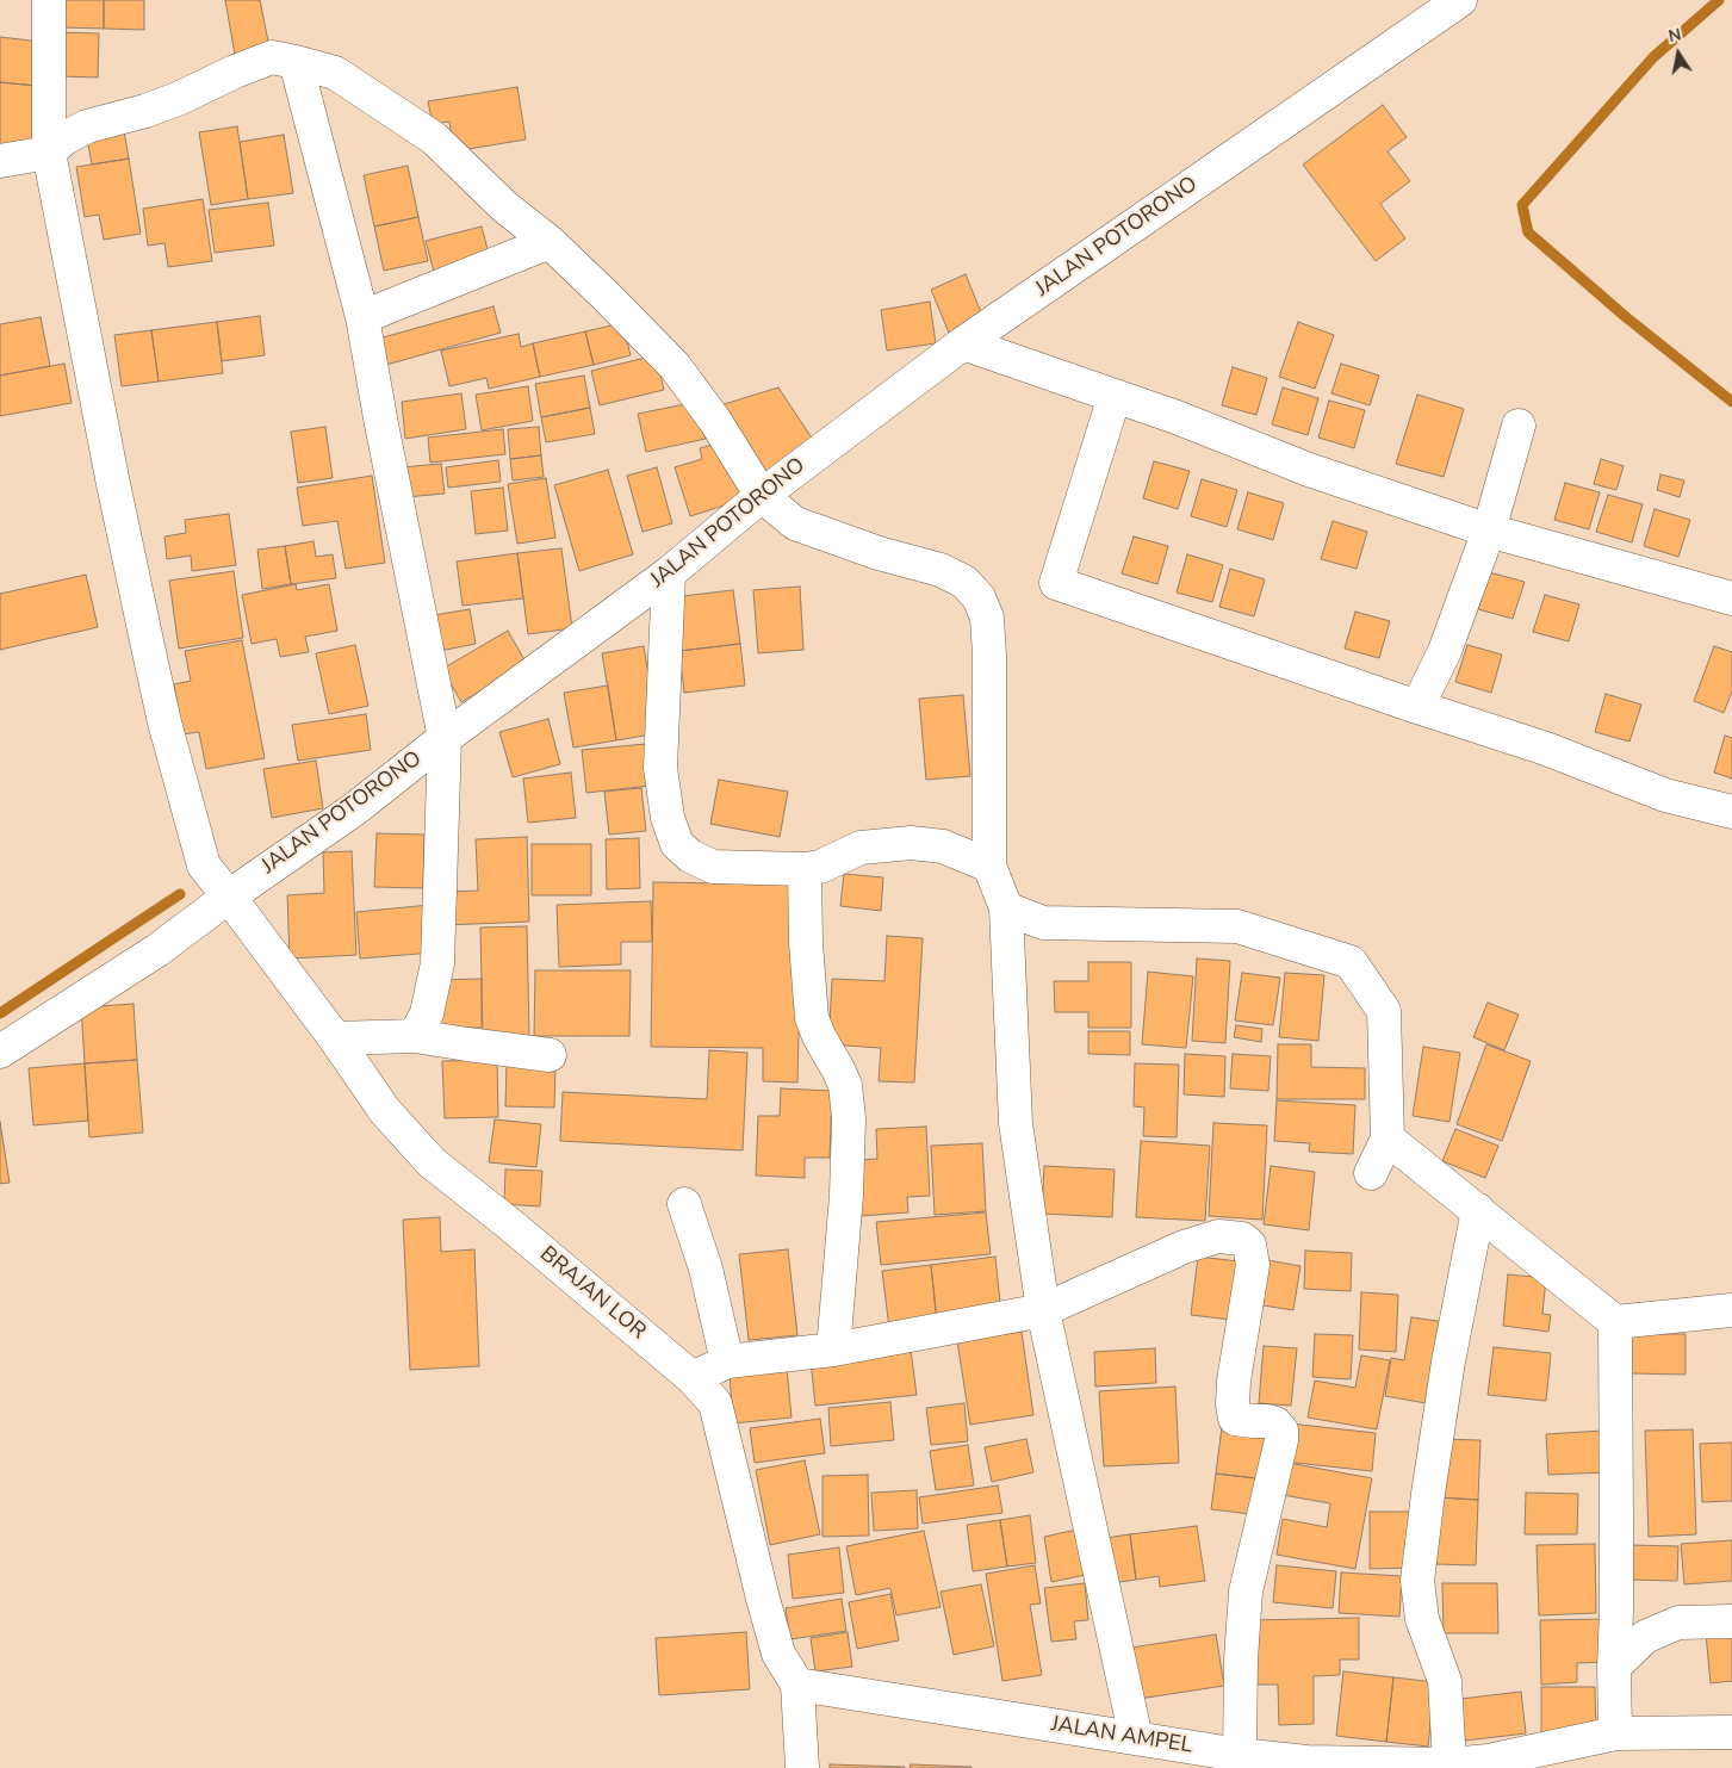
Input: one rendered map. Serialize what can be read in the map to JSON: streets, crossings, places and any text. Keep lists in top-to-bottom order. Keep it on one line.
{"streets":{"street":["JALAN POTORONO","BRAJAN LOR","JALAN AMPEL"]},"crossings":[["JALAN POTORONO","BRAJAN LOR"],["BRAJAN LOR","JALAN AMPEL"]],"north":"top"}
